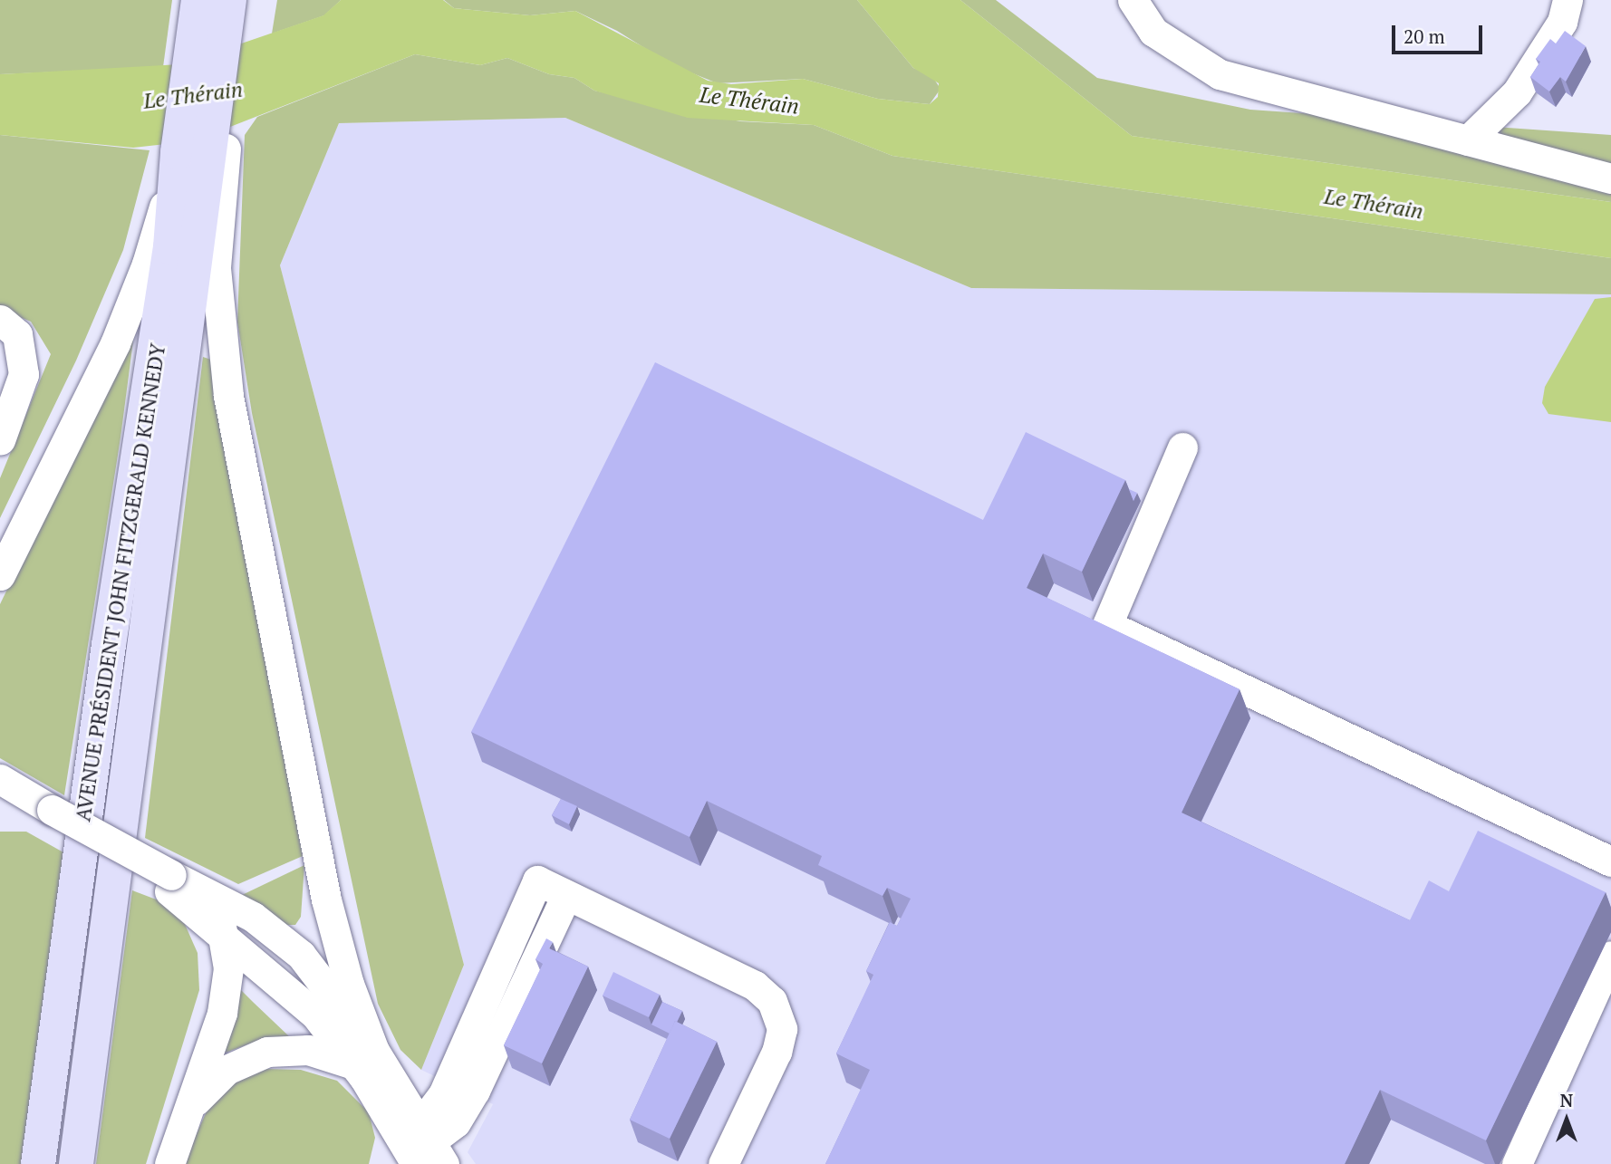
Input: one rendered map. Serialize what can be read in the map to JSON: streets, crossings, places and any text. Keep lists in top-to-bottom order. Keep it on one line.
{"streets":{"main road":["AVENUE PRÉSIDENT JOHN FITZGERALD KENNEDY"]},"water":["Le Thérain"],"scale_bar":"20 m","north":"top"}
